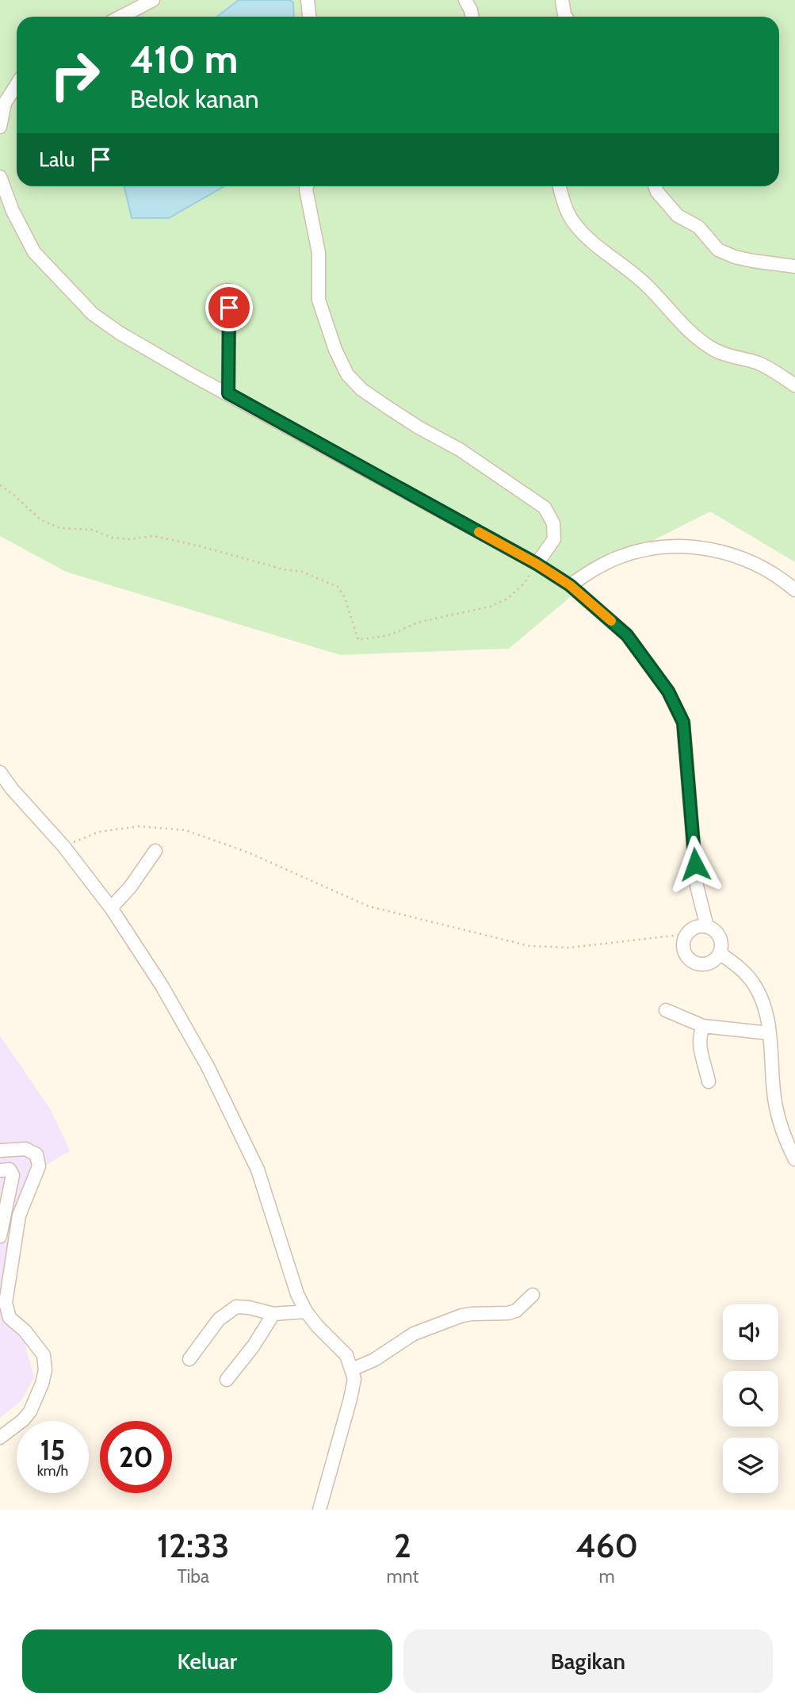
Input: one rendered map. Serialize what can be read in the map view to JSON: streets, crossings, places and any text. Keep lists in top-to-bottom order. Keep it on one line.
{"page":{"turn":["410 m","Belok kanan"],"then":"Lalu","speed":"15 km/h","limit":"20","eta":["12:33","Tiba","2","mnt","460","m"],"buttons":["Keluar","Bagikan"]}}
